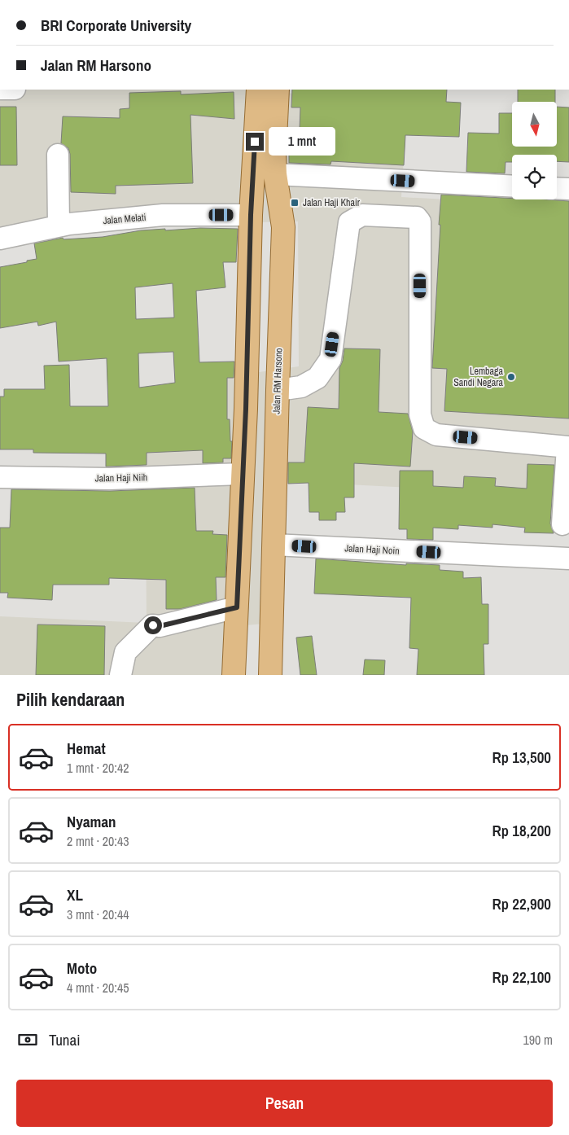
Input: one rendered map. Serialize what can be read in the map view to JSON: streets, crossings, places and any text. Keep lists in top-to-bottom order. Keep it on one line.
{"streets":{"main road":["Jalan RM Harsono"],"street":["Jalan Melati","Jalan Haji Niih","Jalan Haji Noin"]},"crossings":[["Jalan RM Harsono","Jalan Haji Noin"]],"places":{"transit":["Jalan Haji Khair"],"other":["Lembaga Sandi Negara"]},"north":"bottom","page":{"banner":["BRI Corporate University","Jalan RM Harsono"],"bubble":"1 mnt","heading":"Pilih kendaraan","list":[{"name":"Hemat","note":"1 mnt · 20:42","value":"Rp 13,500"},{"name":"Nyaman","note":"2 mnt · 20:43","value":"Rp 18,200"},{"name":"XL","note":"3 mnt · 20:44","value":"Rp 22,900"},{"name":"Moto","note":"4 mnt · 20:45","value":"Rp 22,100"}],"pay":["Tunai","190 m"],"buttons":"Pesan"}}
